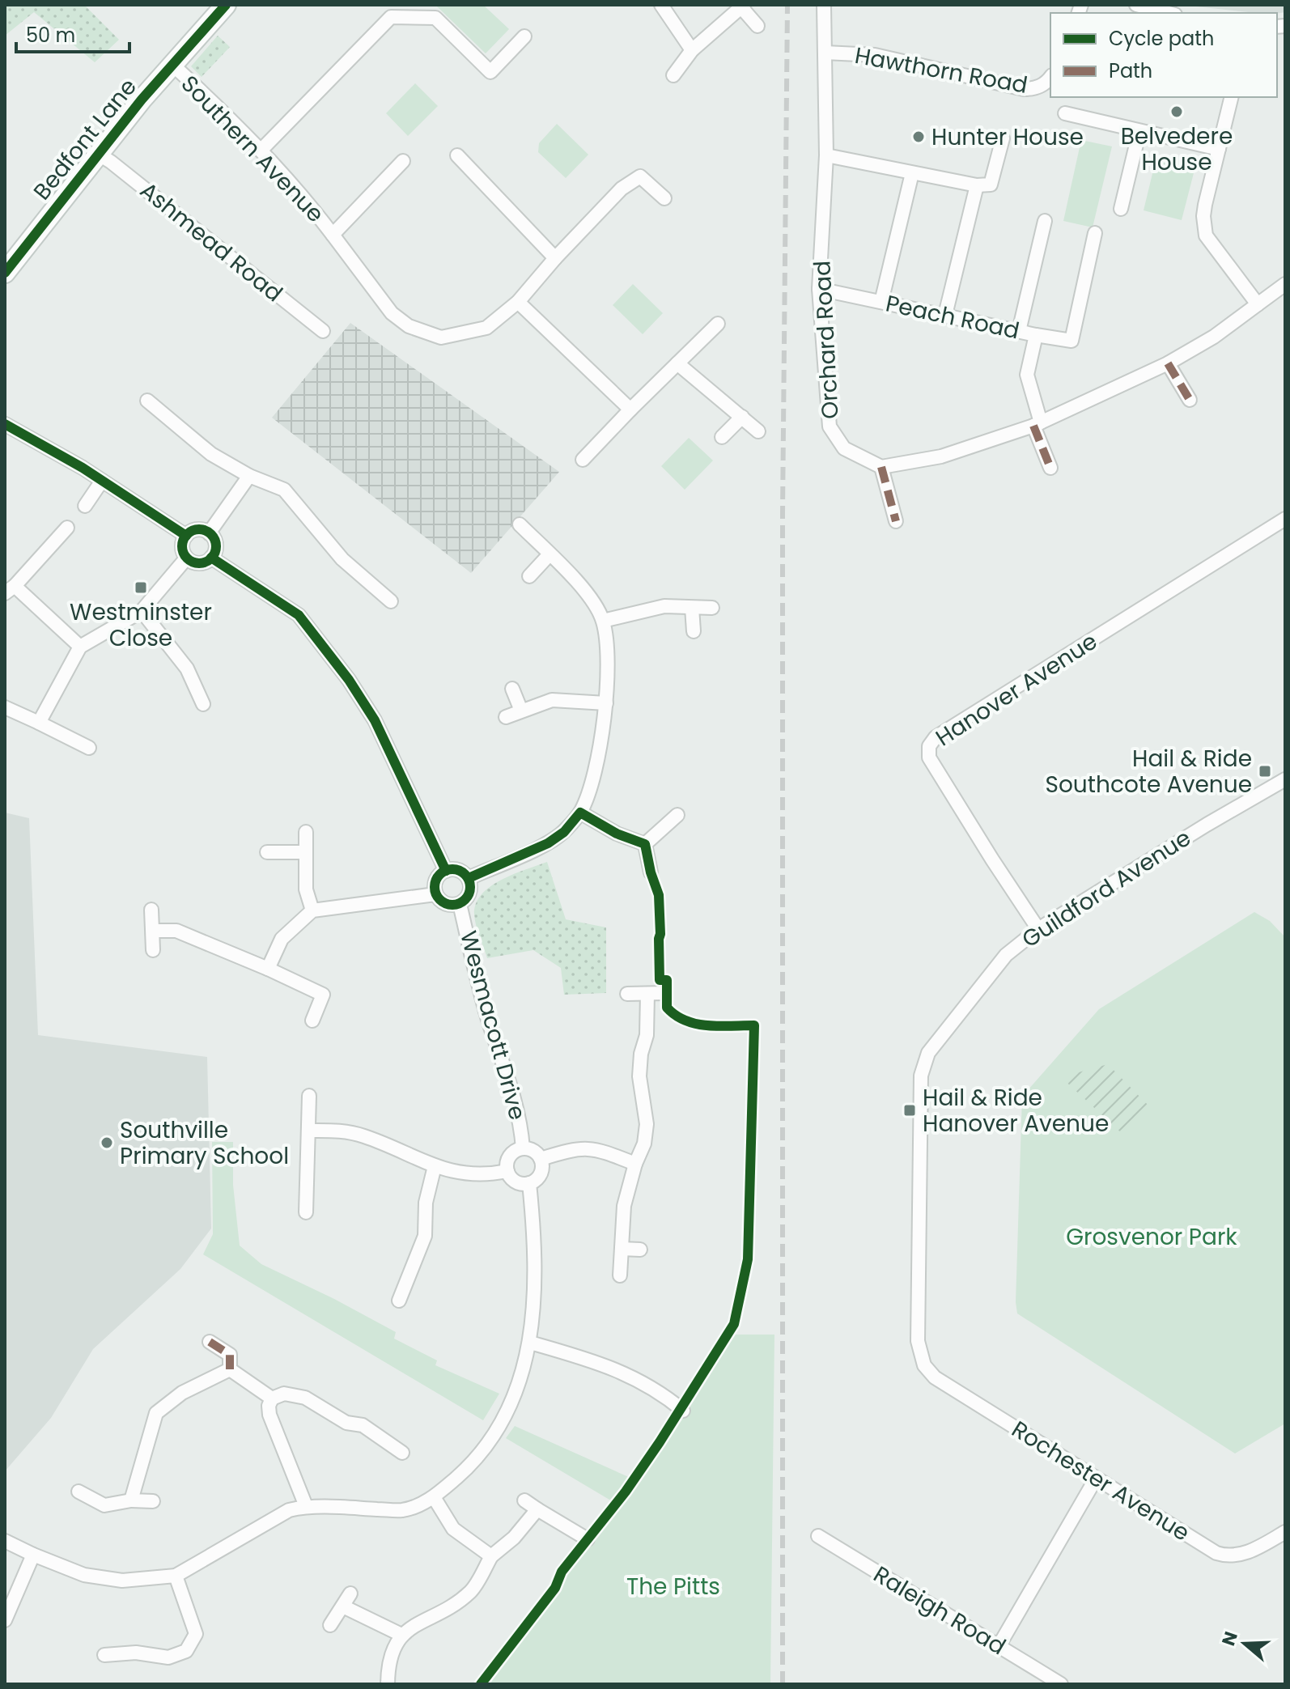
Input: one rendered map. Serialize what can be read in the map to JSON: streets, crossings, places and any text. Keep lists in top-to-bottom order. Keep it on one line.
{"streets":{"main road":["Bedfont Lane"],"street":["Hawthorn Road","Southern Avenue","Ashmead Road","Peach Road","Orchard Road","Hanover Avenue","Guildford Avenue","Wesmacott Drive","Rochester Avenue","Raleigh Road"]},"crossings":[["Hawthorn Road","Orchard Road"],["Bedfont Lane","Southern Avenue"],["Bedfont Lane","Ashmead Road"],["Peach Road","Orchard Road"],["Hanover Avenue","Guildford Avenue"],["Guildford Avenue","Rochester Avenue"]],"parks":["Grosvenor Park","The Pitts"],"places":{"other":["Belvedere House","Hunter House","Southville Primary School"],"transit":["Westminster Close","Hail & Ride Southcote Avenue","Hail & Ride Hanover Avenue"]},"legend":["Cycle path","Path"],"scale_bar":"50 m","north":"left"}
